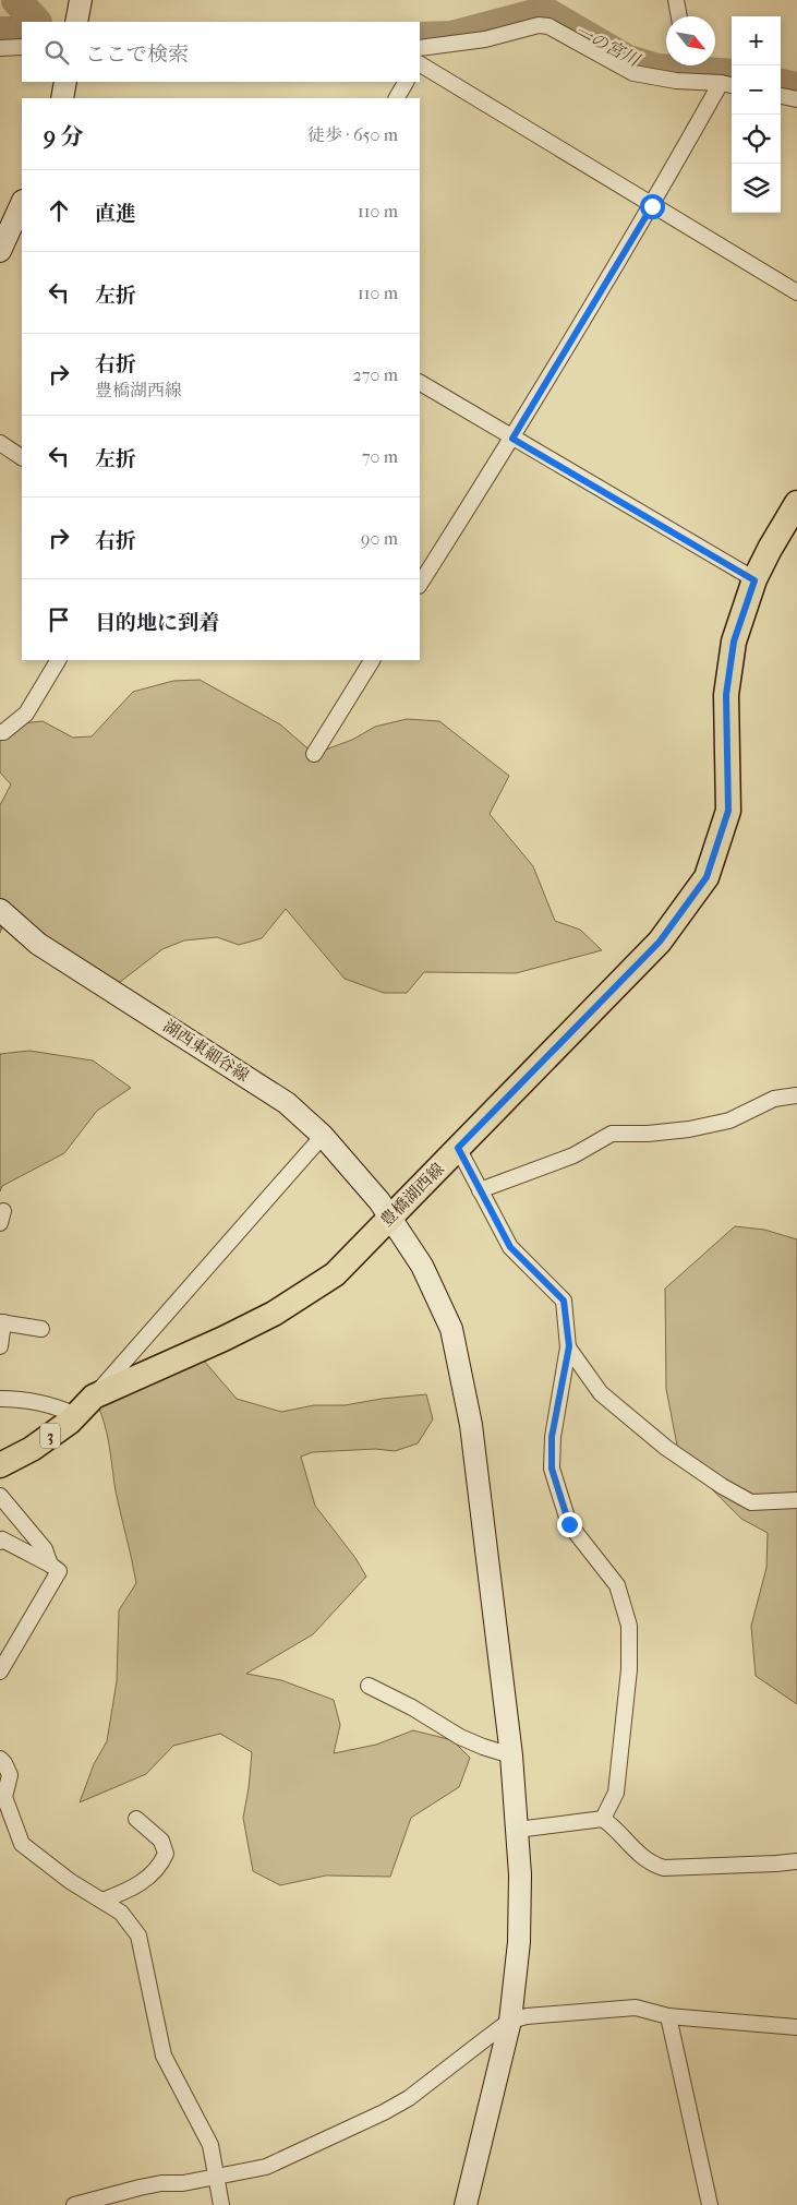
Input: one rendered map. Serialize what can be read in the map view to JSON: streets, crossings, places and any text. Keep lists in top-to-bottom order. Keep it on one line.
{"streets":{"main road":["豊橋湖西線","3"],"street":["湖西東細谷線"]},"crossings":[["湖西東細谷線","豊橋湖西線"]],"water":["一の宮川"],"north":"bottom right","page":{"map_buttons":["+","−"],"search":"ここで検索","heading":["9 分","徒歩 · 650 m"],"list":[["直進","110 m"],["左折","110 m"],["右折","豊橋湖西線","270 m"],["左折","70 m"],["右折","90 m"],"目的地に到着"]}}
